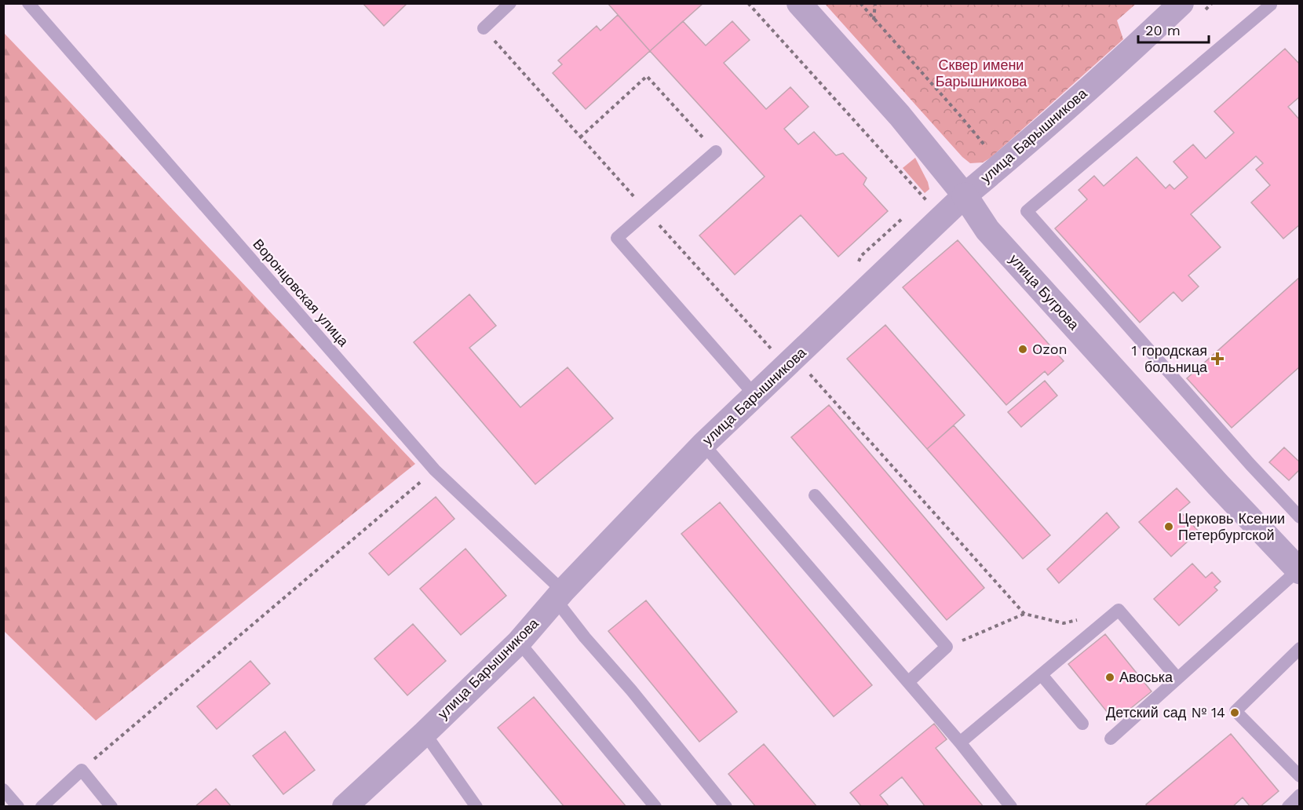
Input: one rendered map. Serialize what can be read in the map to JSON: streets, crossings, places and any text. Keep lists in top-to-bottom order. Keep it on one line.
{"streets":{"street":["улица Барышникова","улица Бугрова"],"lane":["Воронцовская улица"]},"crossings":[["улица Барышникова","улица Бугрова"],["улица Барышникова","Воронцовская улица"]],"parks":["Сквер имени Барышникова"],"places":{"other":["Ozon","Церковь Ксении Петербургской","Авоська","Детский сад № 14"],"health":["1 городская больница"]},"scale_bar":"20 m"}
